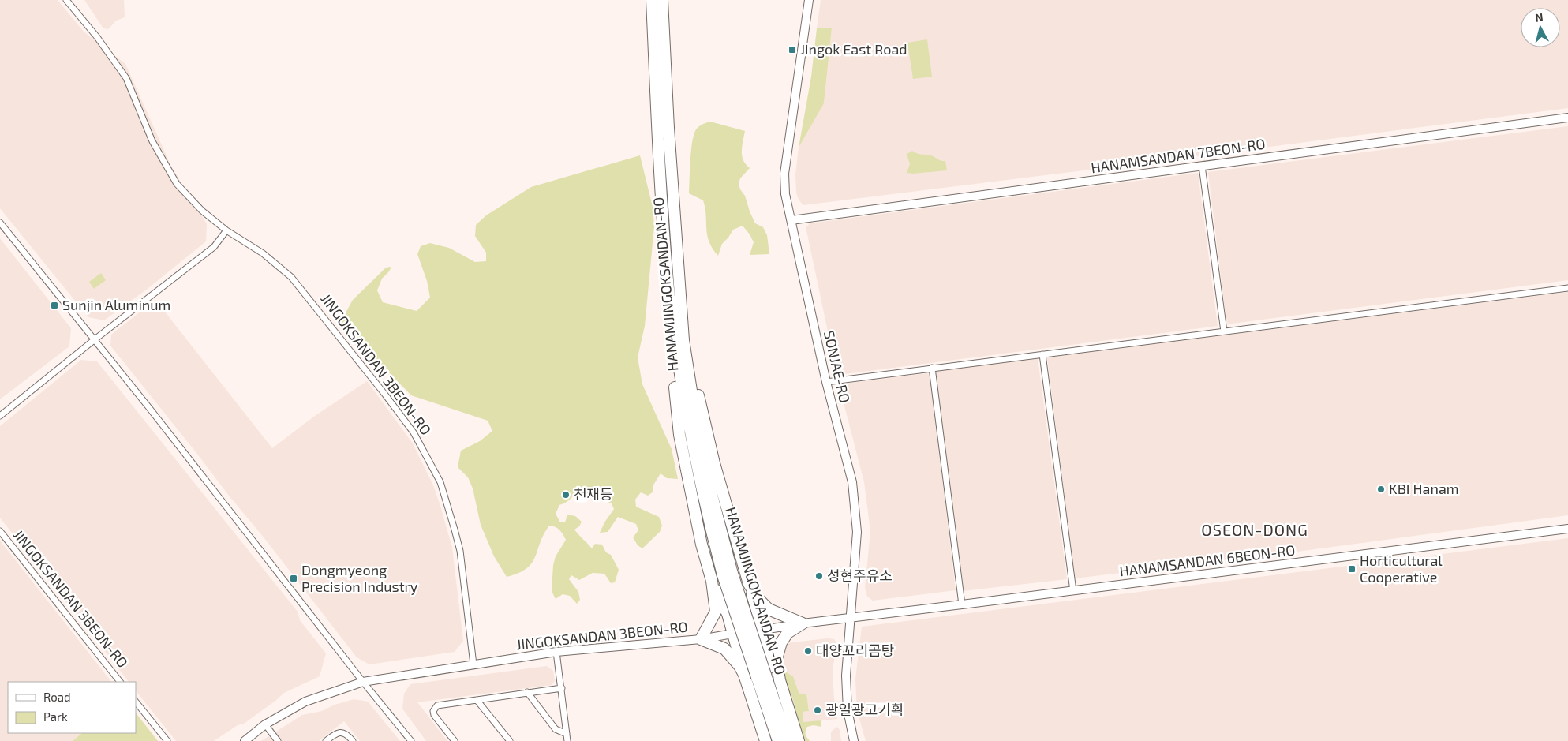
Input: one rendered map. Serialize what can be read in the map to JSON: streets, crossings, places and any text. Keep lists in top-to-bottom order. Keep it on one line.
{"streets":{"highway":["HANAMJINGOKSANDAN-RO"],"street":["HANAMSANDAN 7BEON-RO","JINGOKSANDAN 3BEON-RO","SONJAE-RO","HANAMSANDAN 6BEON-RO"]},"crossings":[["HANAMSANDAN 7BEON-RO","SONJAE-RO"],["JINGOKSANDAN 3BEON-RO","HANAMSANDAN 6BEON-RO"],["SONJAE-RO","HANAMSANDAN 6BEON-RO"]],"districts":["OSEON-DONG"],"places":{"transit":["Jingok East Road","Sunjin Aluminum","Horticultural Cooperative","Dongmyeong Precision Industry"],"other":["KBI Hanam","천재등","성현주유소","대양꼬리곰탕","광일광고기획"]},"legend":["Road","Park"],"north":"top"}
